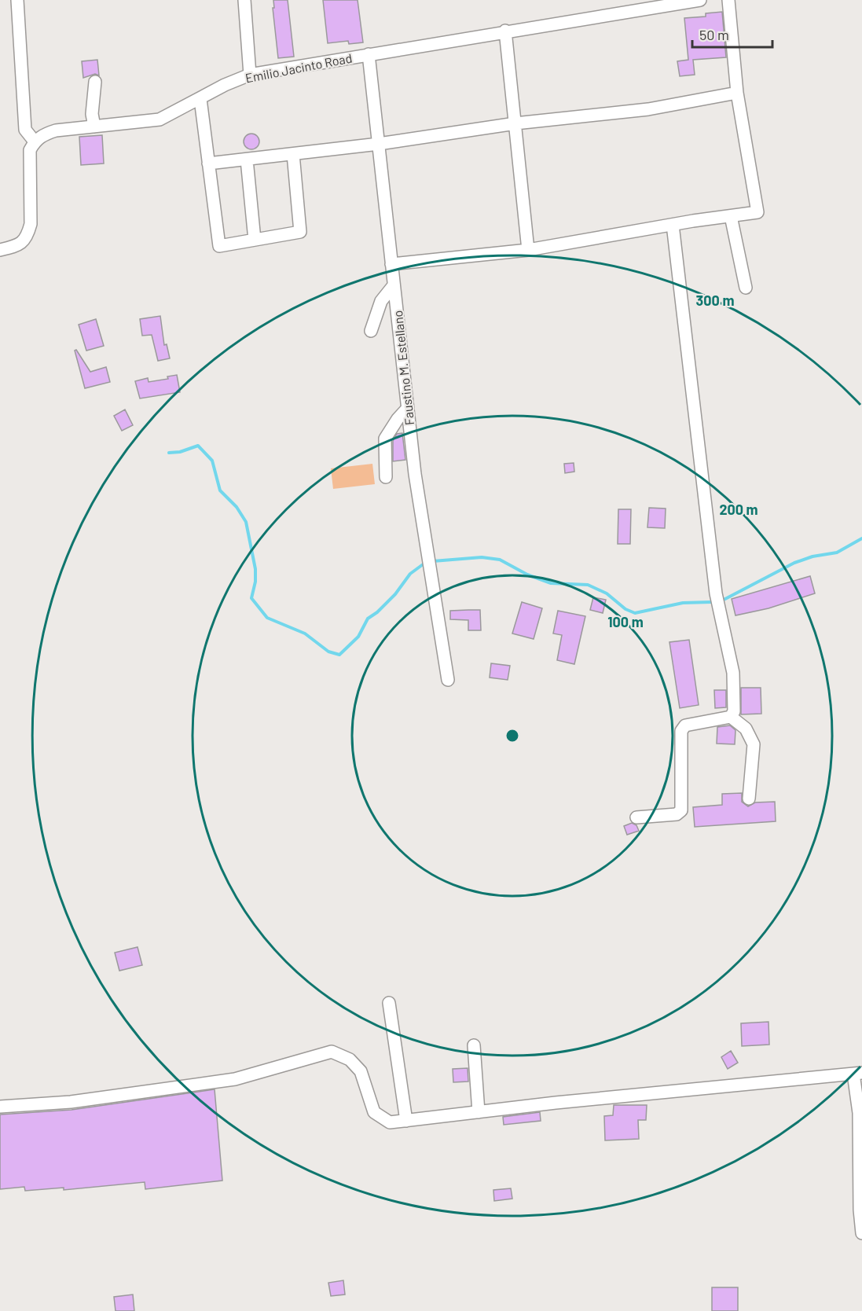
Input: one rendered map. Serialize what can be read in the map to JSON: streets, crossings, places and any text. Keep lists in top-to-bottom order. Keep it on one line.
{"streets":{"street":["Emilio Jacinto Road","Faustino M. Estellano"]},"crossings":[["Emilio Jacinto Road","Faustino M. Estellano"]],"scale_bar":"50 m","rings":["300 m","200 m","100 m"]}
